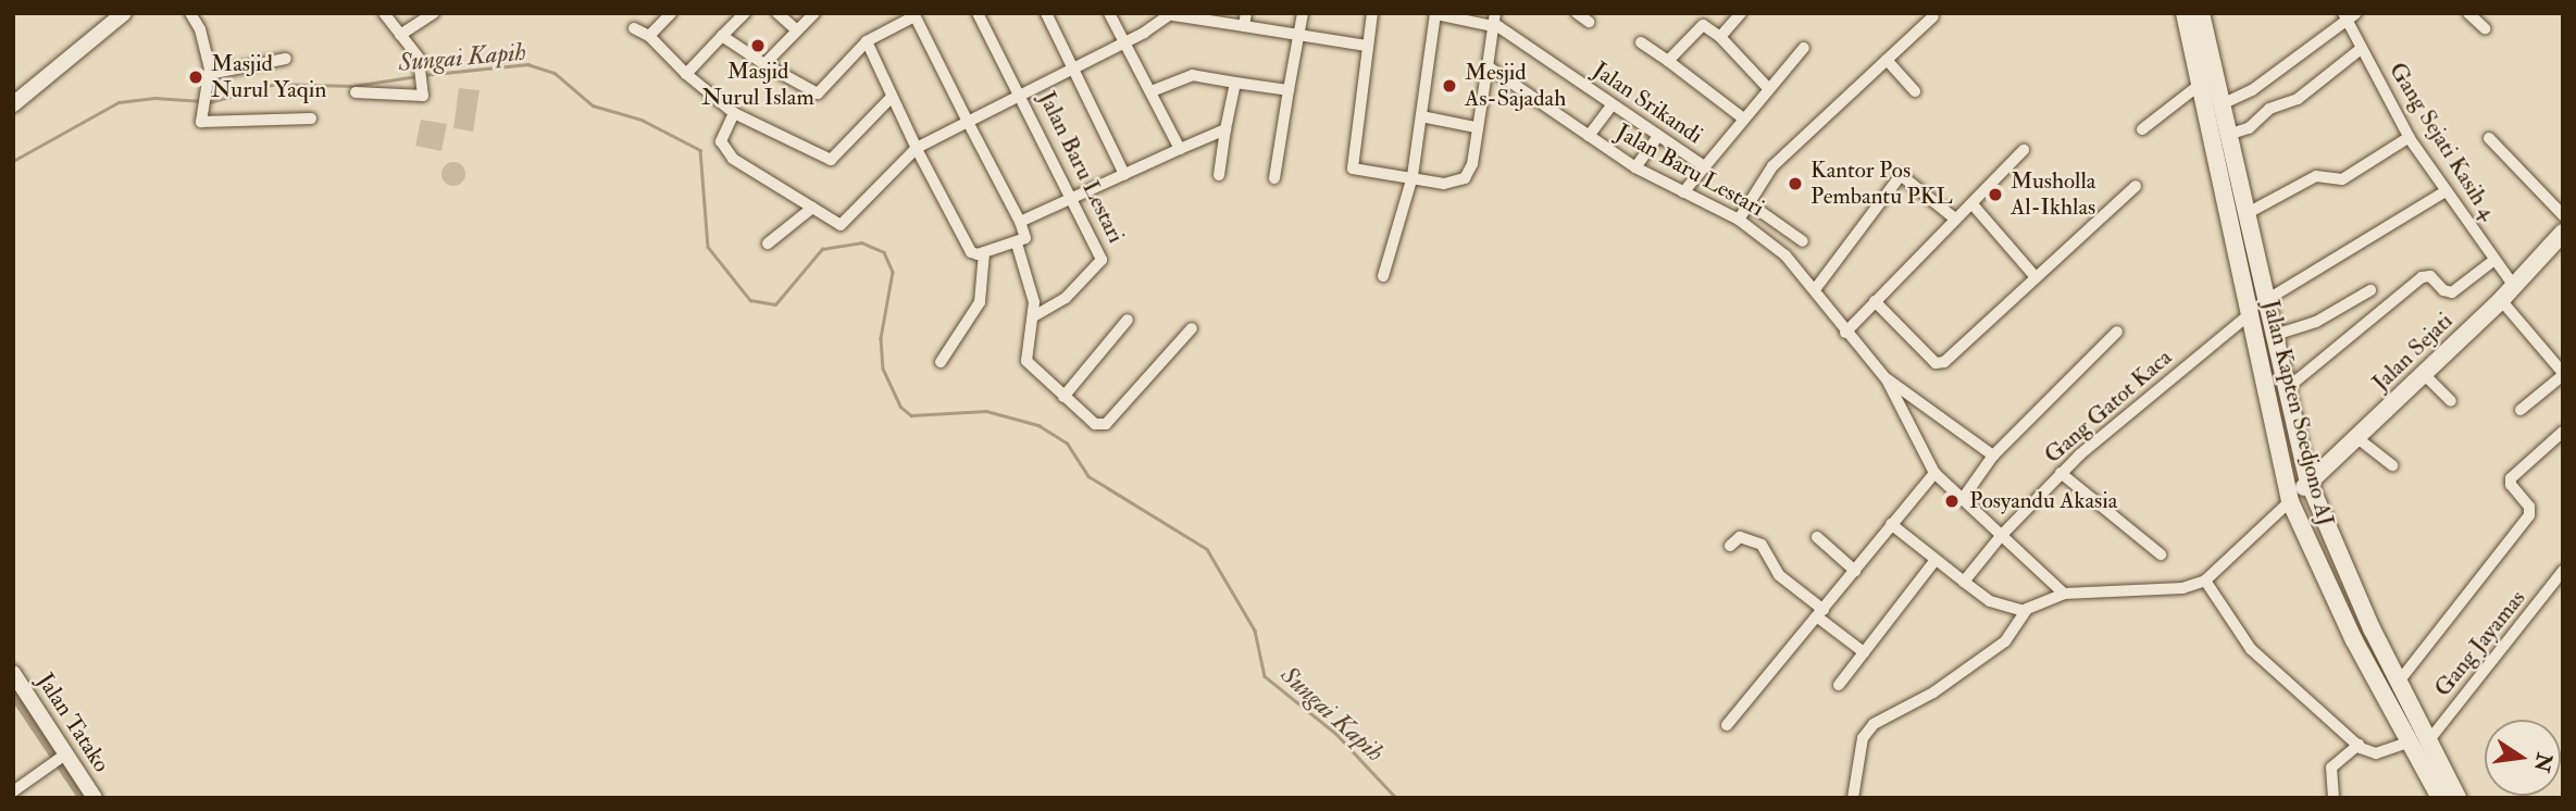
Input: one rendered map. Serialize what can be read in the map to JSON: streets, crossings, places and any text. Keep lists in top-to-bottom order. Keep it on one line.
{"streets":{"main road":["Jalan Sejati","Jalan Kapten Soedjono AJ"],"street":["Jalan Srikandi","Gang Sejati Kasih 4","Jalan Baru Lestari","Gang Gatot Kaca","Gang Jayamas","Jalan Tatako"]},"crossings":[["Gang Sejati Kasih 4","Jalan Sejati"],["Jalan Baru Lestari","Gang Gatot Kaca"],["Jalan Sejati","Jalan Kapten Soedjono AJ"],["Gang Gatot Kaca","Jalan Kapten Soedjono AJ"],["Jalan Kapten Soedjono AJ","Gang Jayamas"]],"water":["Sungai Kapih"],"places":["Masjid Nurul Islam","Masjid Nurul Yaqin","Mesjid As-Sajadah","Kantor Pos Pembantu PKL","Musholla Al-Ikhlas","Posyandu Akasia"],"north":"right"}
